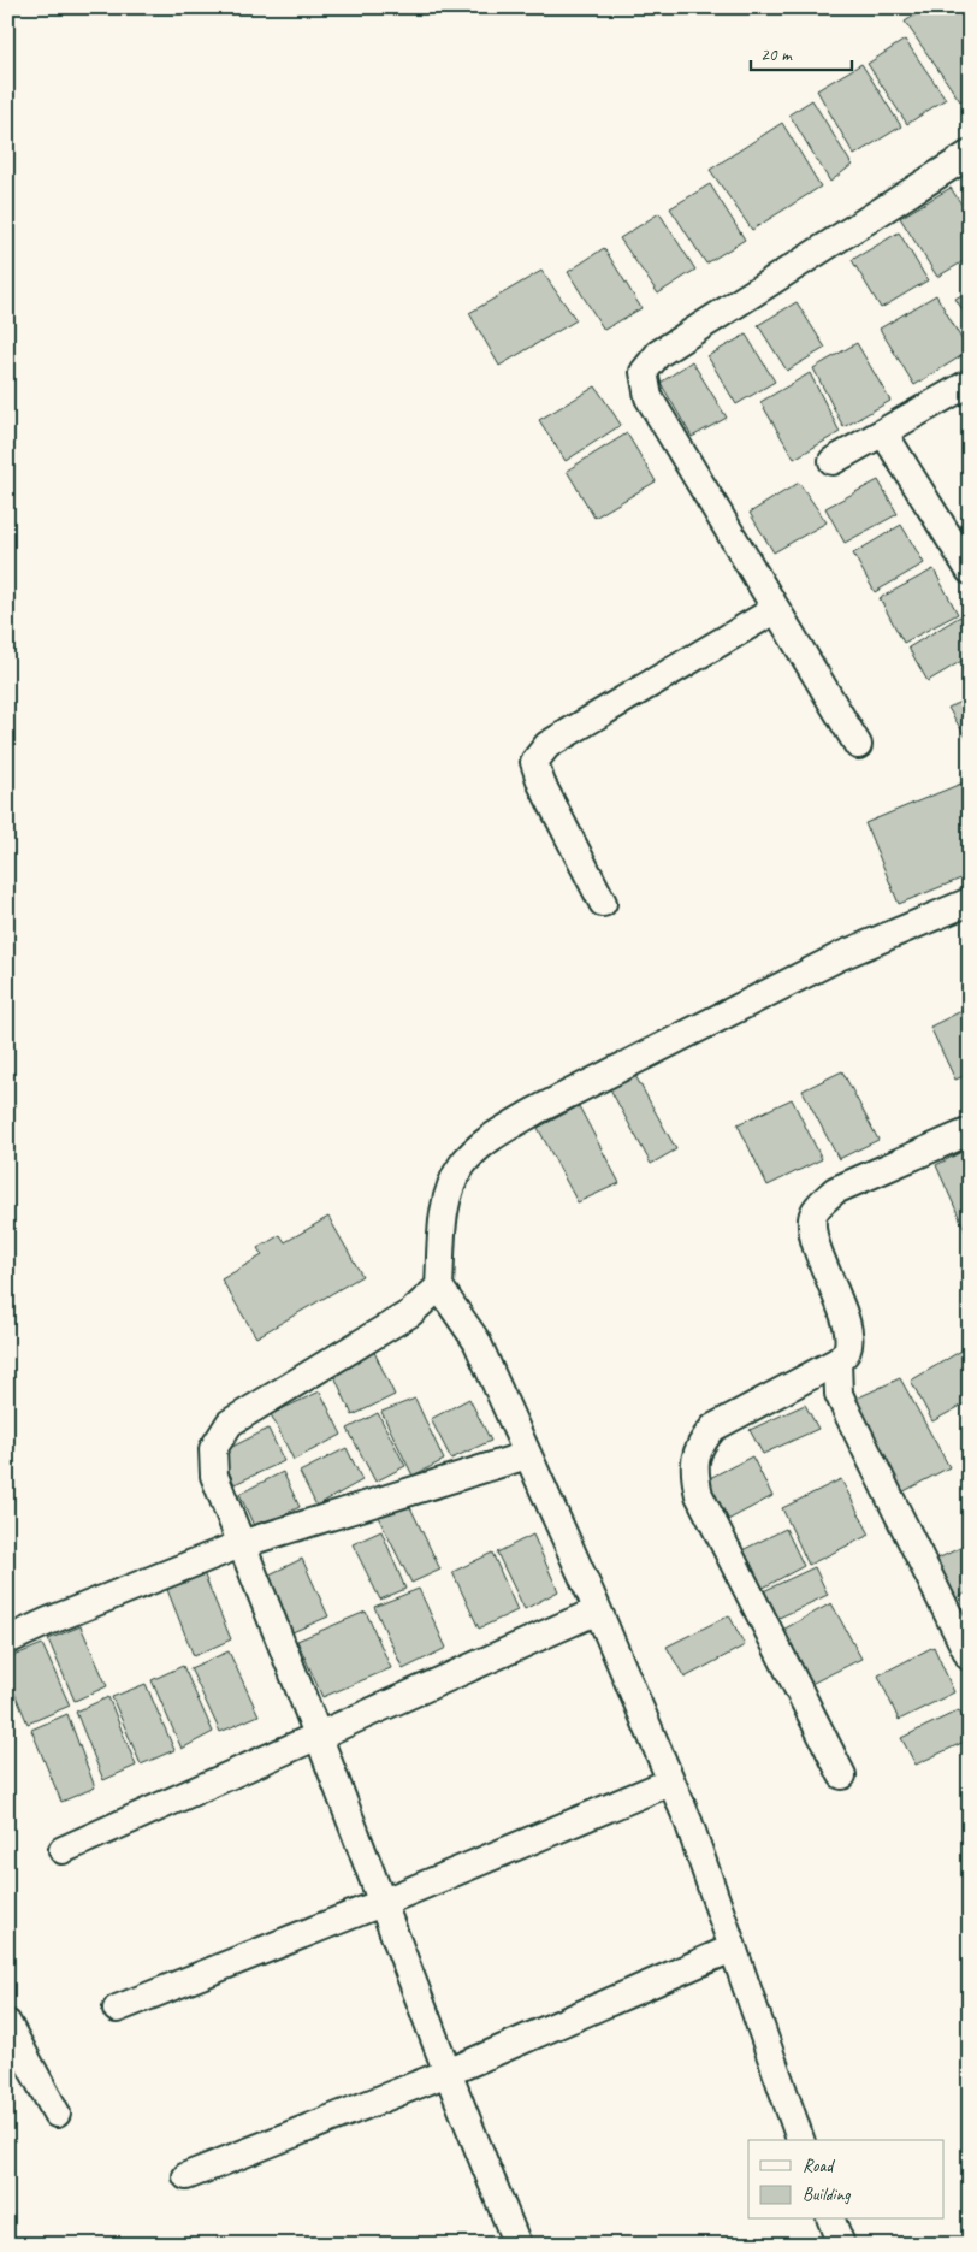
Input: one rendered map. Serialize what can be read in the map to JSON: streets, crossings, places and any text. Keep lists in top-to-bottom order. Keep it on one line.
{"legend":["Road","Building"],"scale_bar":"20 m"}
